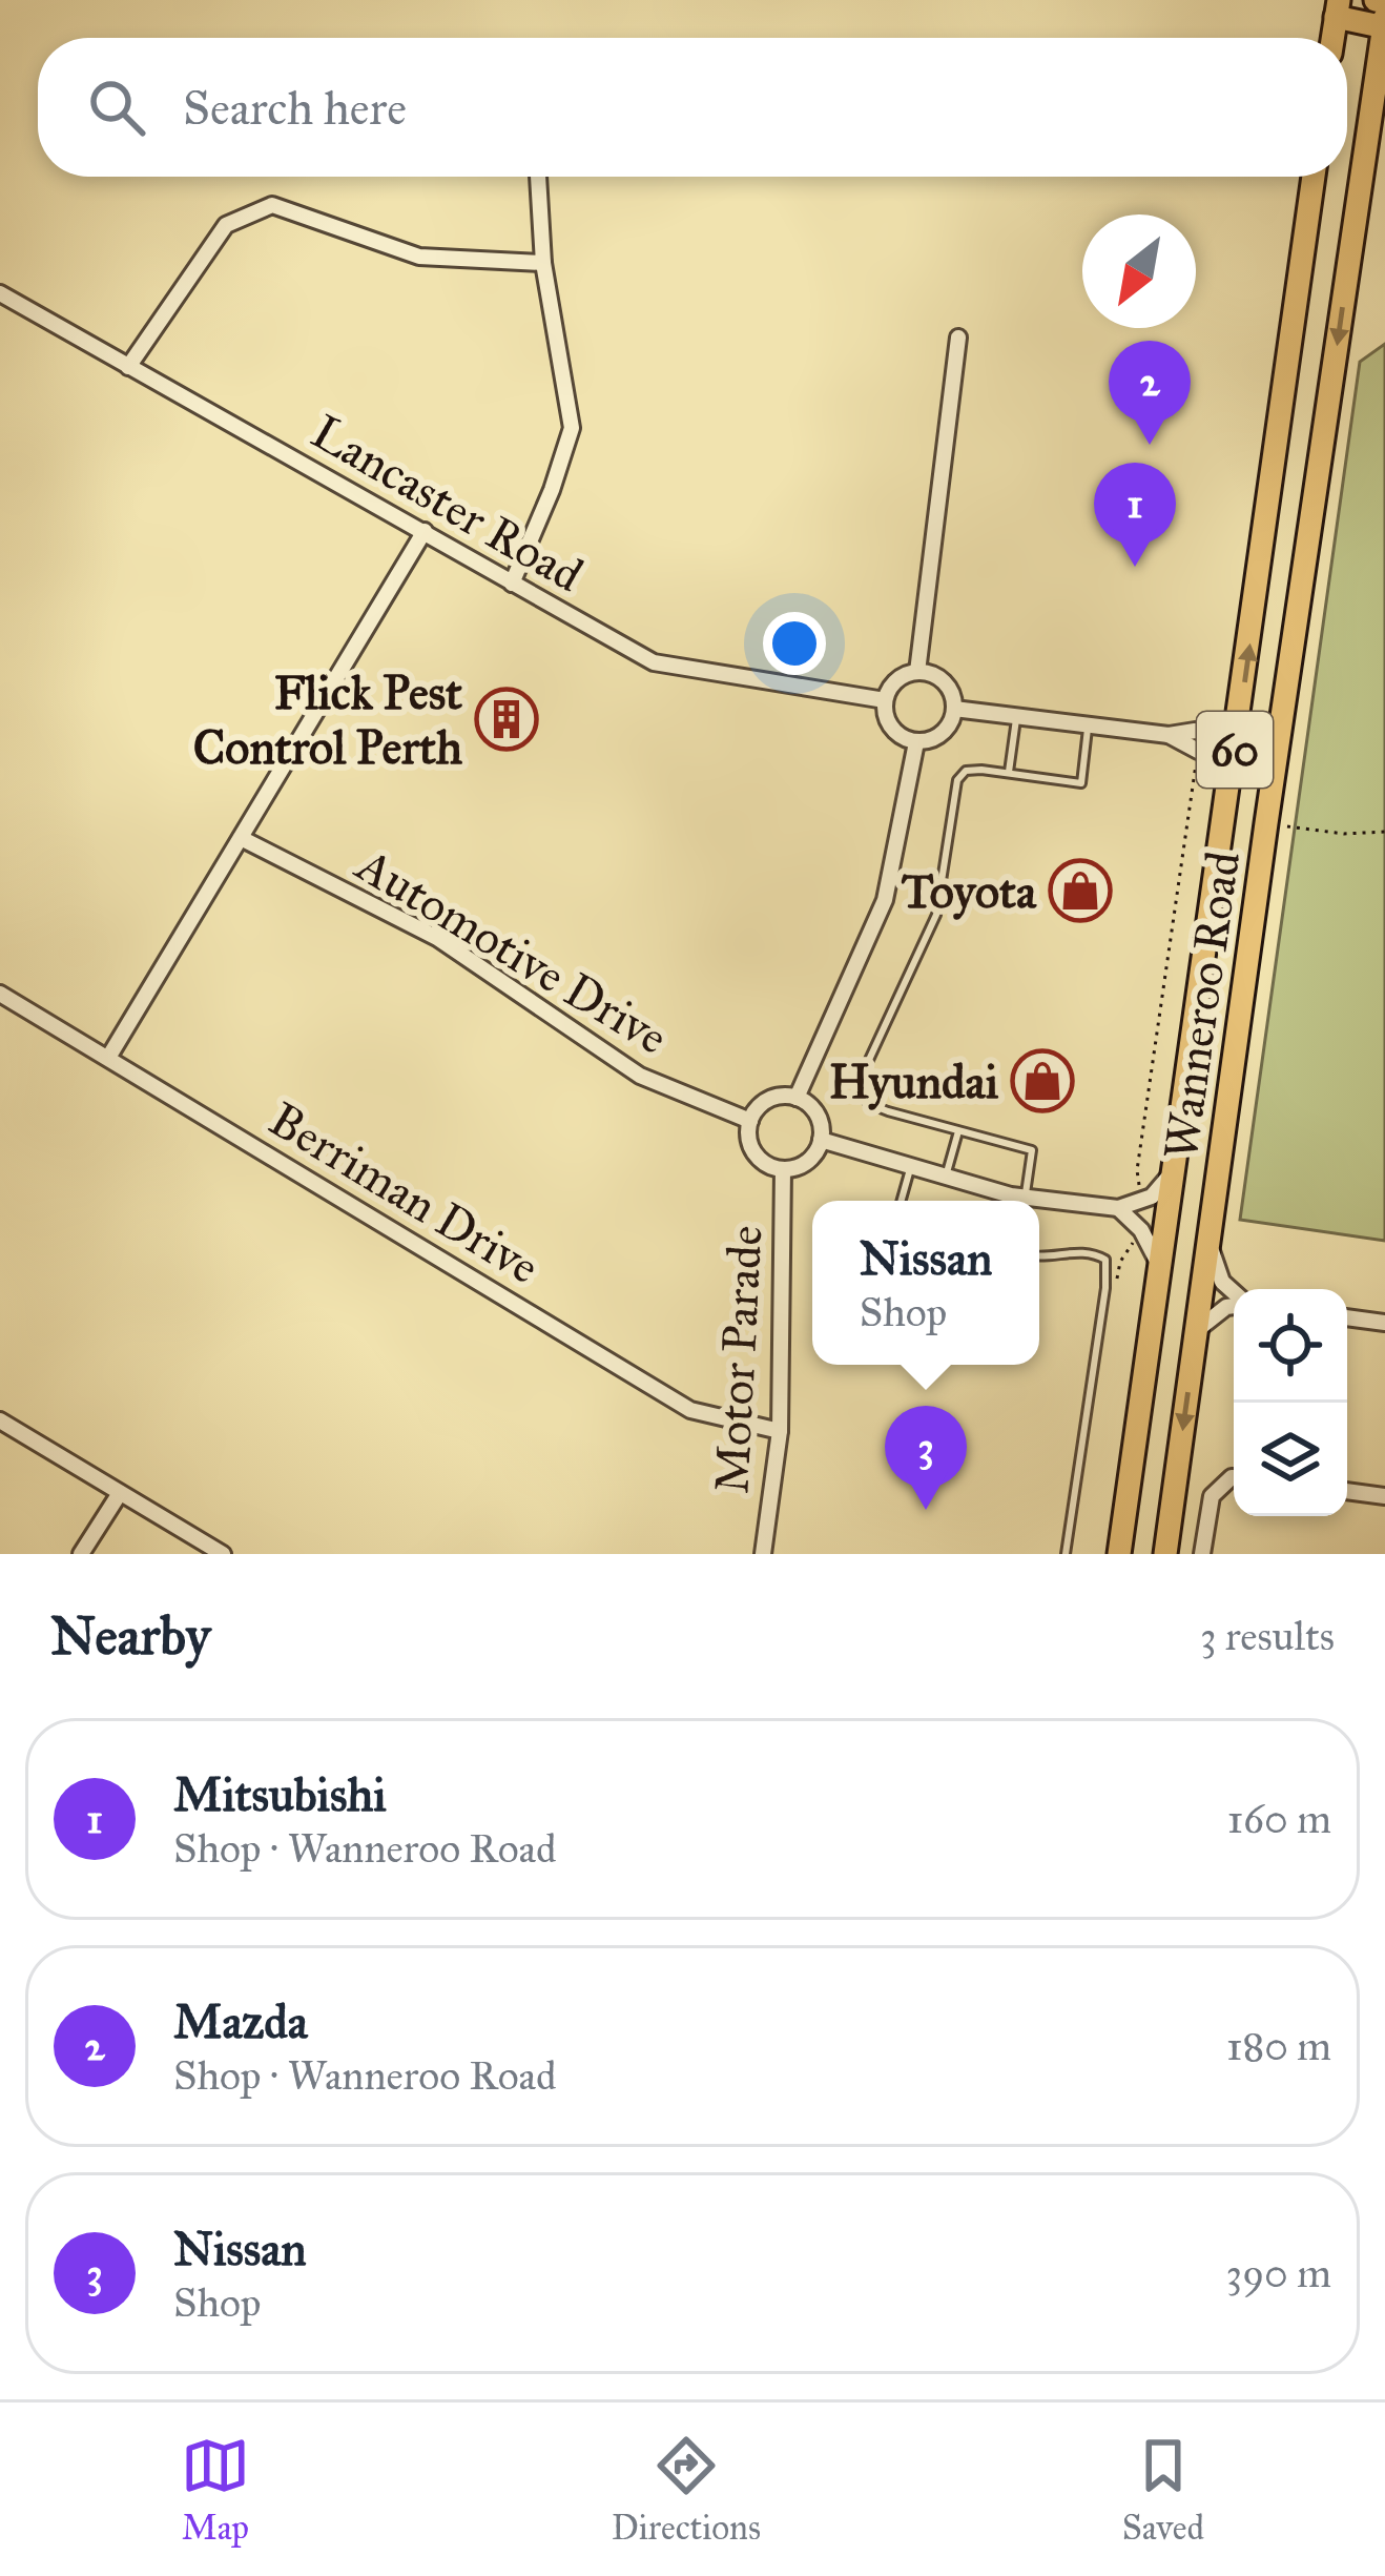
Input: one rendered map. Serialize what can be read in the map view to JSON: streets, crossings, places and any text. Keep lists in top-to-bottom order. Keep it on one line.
{"streets":{"main road":["60","Wanneroo Road"],"street":["Lancaster Road","Automotive Drive","Berriman Drive","Motor Parade"]},"crossings":[["Automotive Drive","Motor Parade"],["Berriman Drive","Motor Parade"]],"places":{"building":["Flick Pest Control Perth"],"shop":["Toyota","Hyundai"]},"north":"bottom left","page":{"search":"Search here","pins":["2","1","3"],"popup":["Nissan","Shop"],"heading":["Nearby","3 results"],"list":[{"mark":"1","name":"Mitsubishi","note":"Shop · Wanneroo Road","value":"160 m"},{"mark":"2","name":"Mazda","note":"Shop · Wanneroo Road","value":"180 m"},{"mark":"3","name":"Nissan","note":"Shop","value":"390 m"}],"nav":["Map","Directions","Saved"]}}
